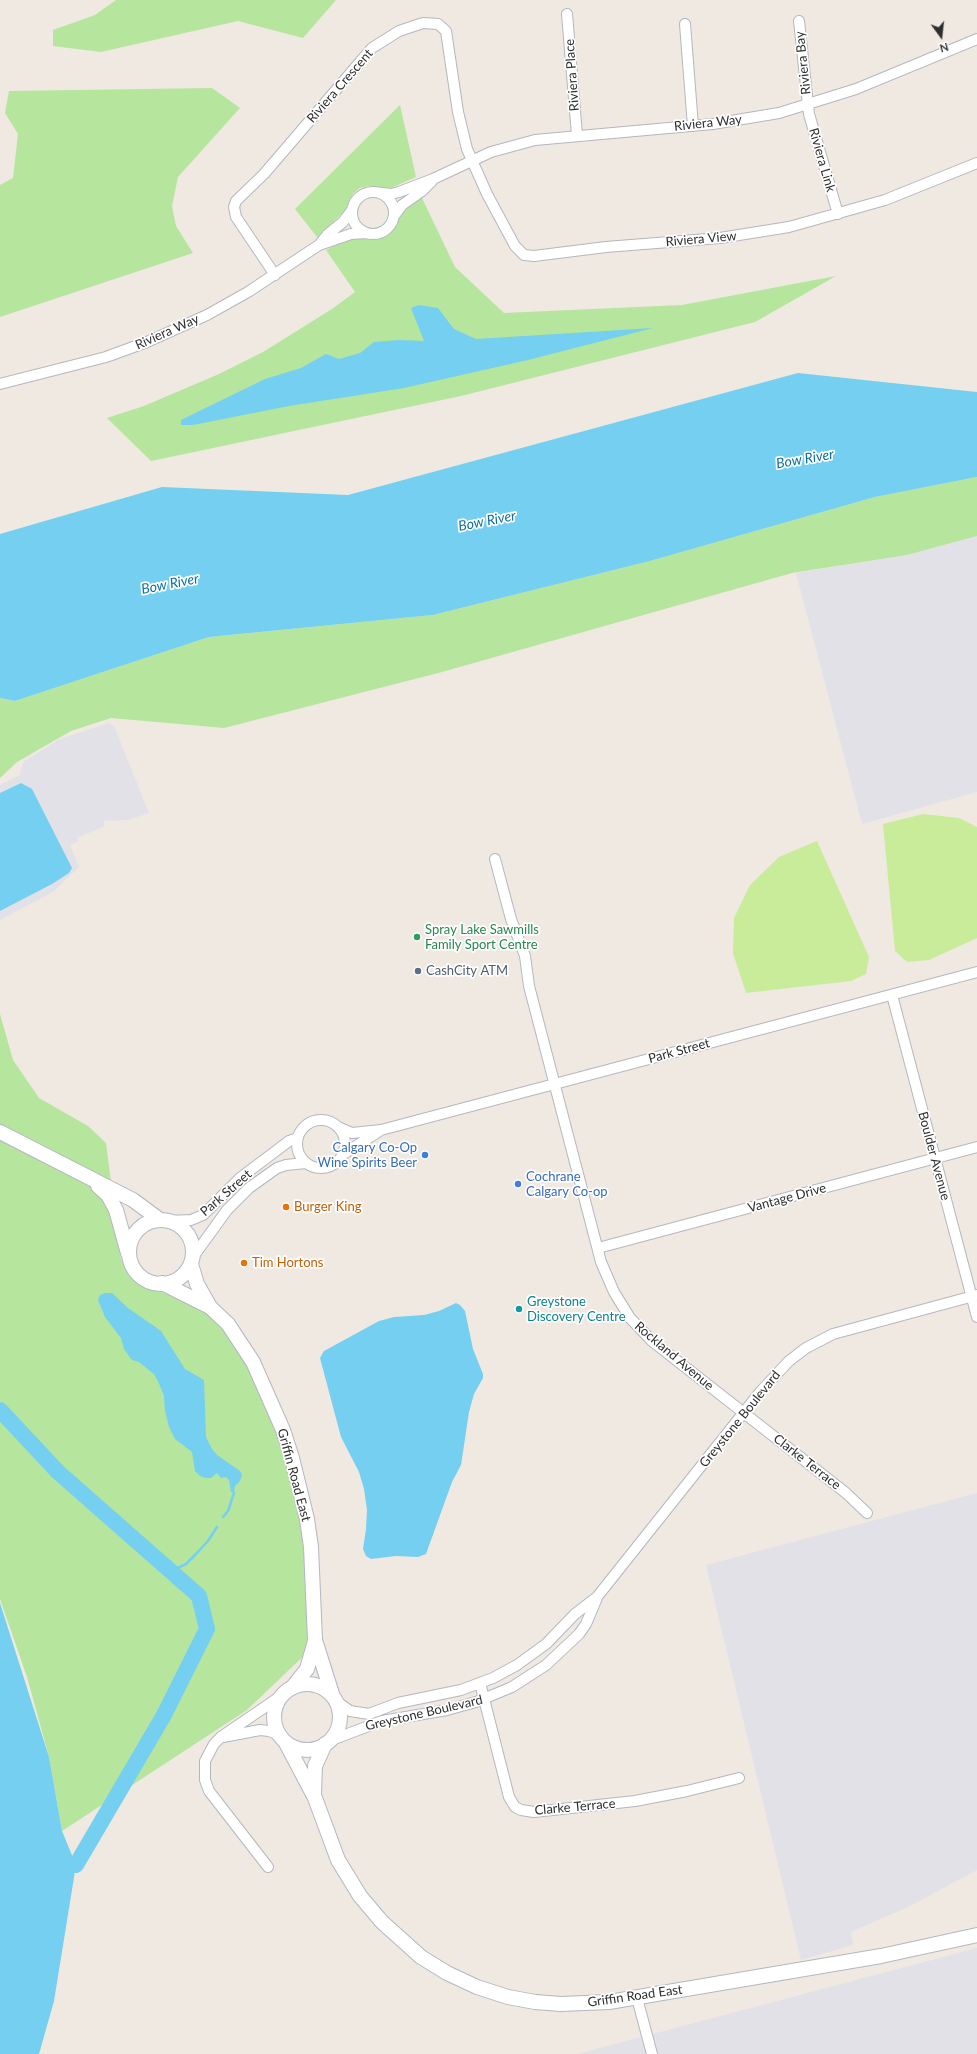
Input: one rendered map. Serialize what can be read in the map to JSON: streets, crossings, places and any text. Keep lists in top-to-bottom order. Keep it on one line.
{"streets":{"main road":["Griffin Road East"],"street":["Riviera Bay","Riviera Place","Riviera Crescent","Riviera Way","Riviera Link","Riviera View","Park Street","Boulder Avenue","Vantage Drive","Rockland Avenue","Greystone Boulevard","Clarke Terrace"]},"crossings":[["Riviera Bay","Riviera Way"],["Riviera Bay","Riviera Link"],["Riviera Place","Riviera Way"],["Riviera Crescent","Riviera Way"],["Riviera Crescent","Riviera View"],["Riviera Way","Riviera Link"],["Riviera Way","Riviera View"],["Riviera Link","Riviera View"],["Park Street","Boulder Avenue"],["Park Street","Rockland Avenue"],["Park Street","Griffin Road East"],["Boulder Avenue","Vantage Drive"],["Boulder Avenue","Greystone Boulevard"],["Vantage Drive","Rockland Avenue"],["Rockland Avenue","Greystone Boulevard"],["Rockland Avenue","Clarke Terrace"],["Greystone Boulevard","Clarke Terrace"],["Greystone Boulevard","Griffin Road East"]],"water":["Bow River"],"places":["Spray Lake Sawmills Family Sport Centre","CashCity ATM","Calgary Co-Op Wine Spirits Beer","Cochrane Calgary Co-op","Burger King","Tim Hortons","Greystone Discovery Centre"],"north":"bottom"}
